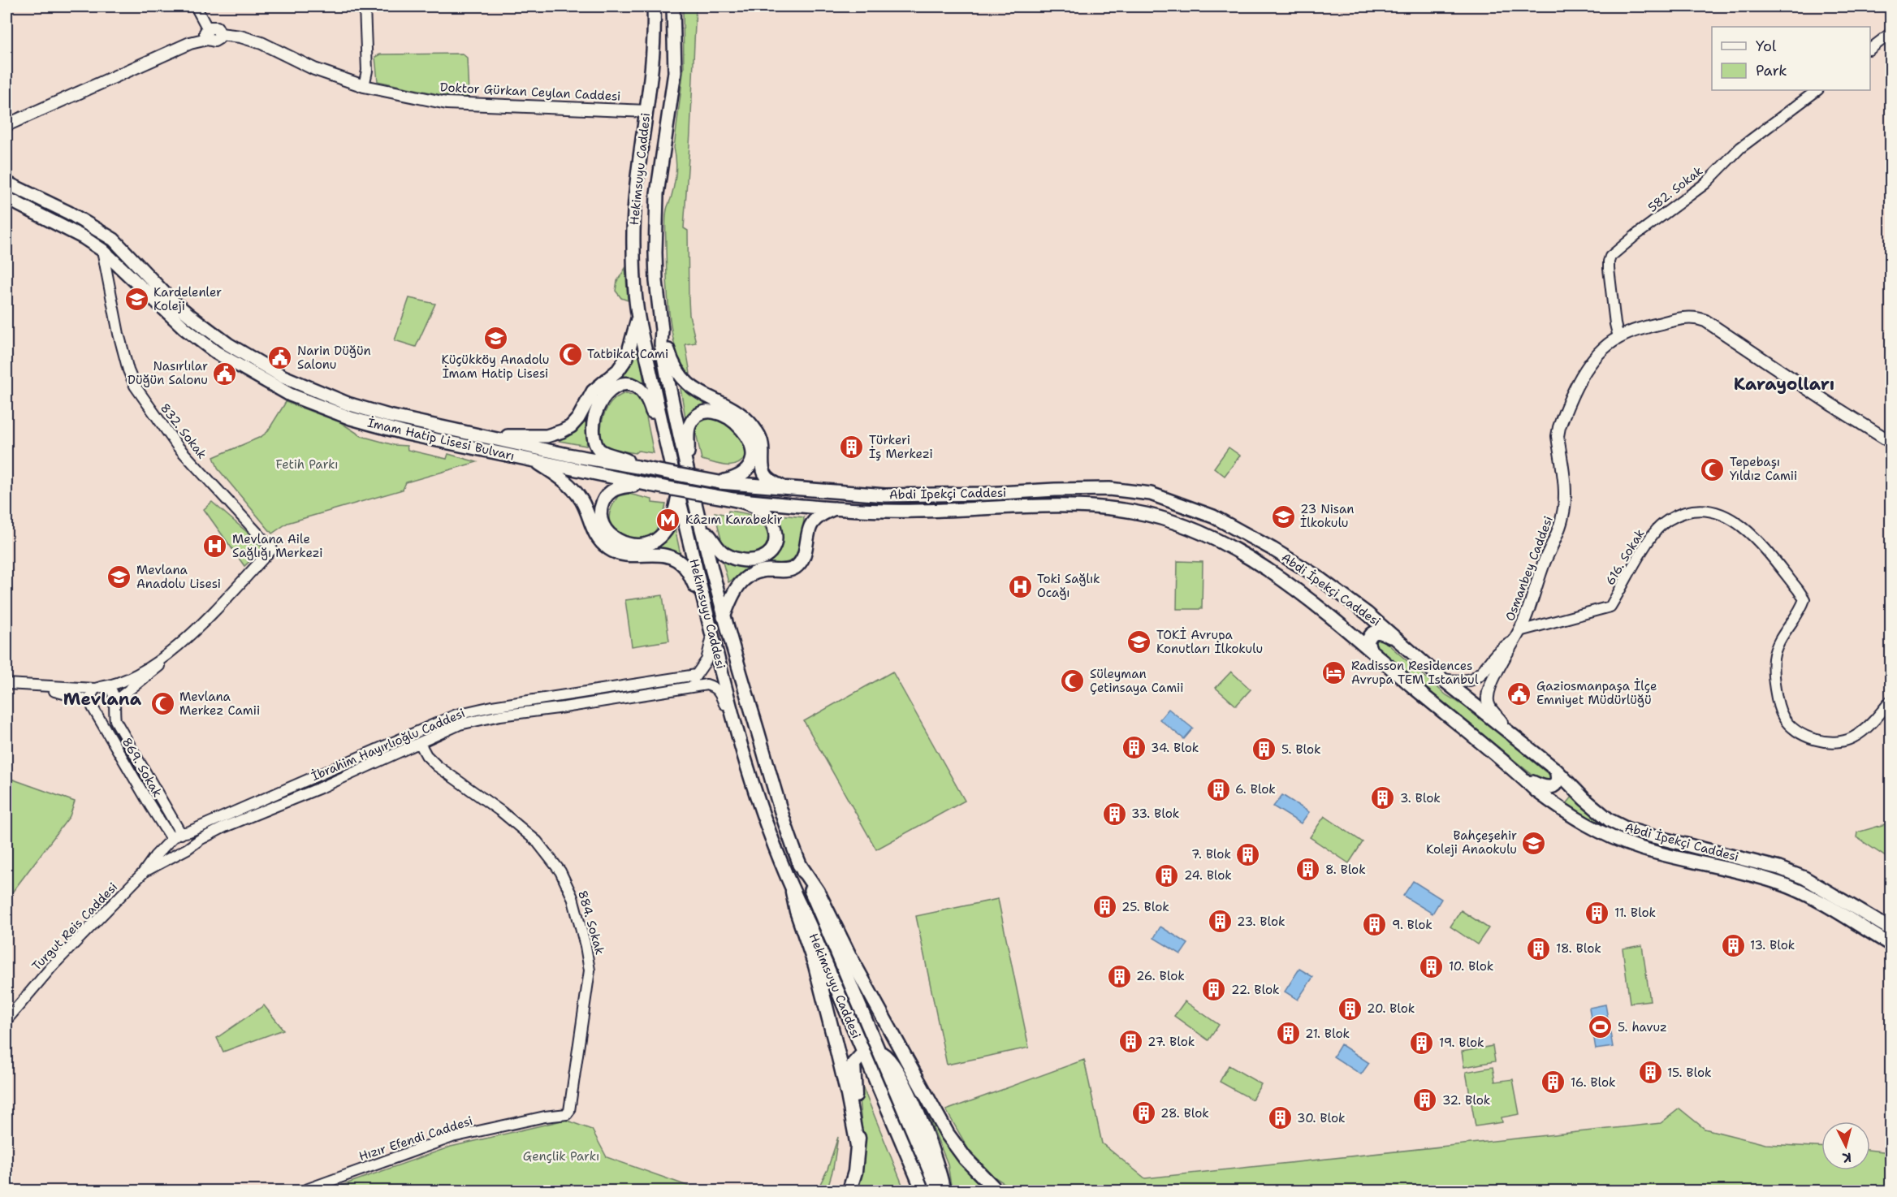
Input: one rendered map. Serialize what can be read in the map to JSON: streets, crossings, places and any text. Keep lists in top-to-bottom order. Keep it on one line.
{"streets":{"main road":["Doktor Gürkan Ceylan Caddesi","Hekimsuyu Caddesi","İmam Hatip Lisesi Bulvarı","Abdi İpekçi Caddesi","Osmanbey Caddesi"],"street":["582. Sokak","832. Sokak","616. Sokak","İbrahim Hayırlıoğlu Caddesi","869. Sokak","884. Sokak","Turgut Reis Caddesi","Hızır Efendi Caddesi"]},"crossings":[["Doktor Gürkan Ceylan Caddesi","Hekimsuyu Caddesi"],["Hekimsuyu Caddesi","İbrahim Hayırlıoğlu Caddesi"],["582. Sokak","Osmanbey Caddesi"],["832. Sokak","İmam Hatip Lisesi Bulvarı"],["İmam Hatip Lisesi Bulvarı","Abdi İpekçi Caddesi"],["616. Sokak","Osmanbey Caddesi"],["İbrahim Hayırlıoğlu Caddesi","869. Sokak"],["İbrahim Hayırlıoğlu Caddesi","884. Sokak"],["İbrahim Hayırlıoğlu Caddesi","Turgut Reis Caddesi"],["869. Sokak","Turgut Reis Caddesi"],["884. Sokak","Hızır Efendi Caddesi"]],"districts":["Karayolları","Mevlana"],"parks":["Fetih Parkı","Gençlik Parkı"],"places":{"school or university":["Kardelenler Koleji","Küçükköy Anadolu İmam Hatip Lisesi","23 Nisan İlkokulu","Mevlana Anadolu Lisesi","TOKİ Avrupa Konutları İlkokulu","Bahçeşehir Koleji Anaokulu"],"mosque":["Tatbikat Cami","Tepebaşı Yıldız Camii","Süleyman Çetinsaya Camii","Mevlana Merkez Camii"],"public building":["Narin Düğün Salonu","Nasırlılar Düğün Salonu","Gaziosmanpaşa İlçe Emniyet Müdürlüğü"],"building":["Türkeri İş Merkezi","34. Blok","5. Blok","6. Blok","3. Blok","33. Blok","7. Blok","8. Blok","24. Blok","25. Blok","11. Blok","23. Blok","9. Blok","13. Blok","18. Blok","10. Blok","26. Blok","22. Blok","20. Blok","21. Blok","27. Blok","19. Blok","15. Blok","16. Blok","32. Blok","28. Blok","30. Blok"],"metro station":["Kâzım Karabekir"],"hospital":["Mevlana Aile Sağlığı Merkezi","Toki Sağlık Ocağı"],"hotel":["Radisson Residences Avrupa TEM Istanbul"],"sports":["5. havuz"]},"legend":["Yol","Park"],"north":"bottom"}
